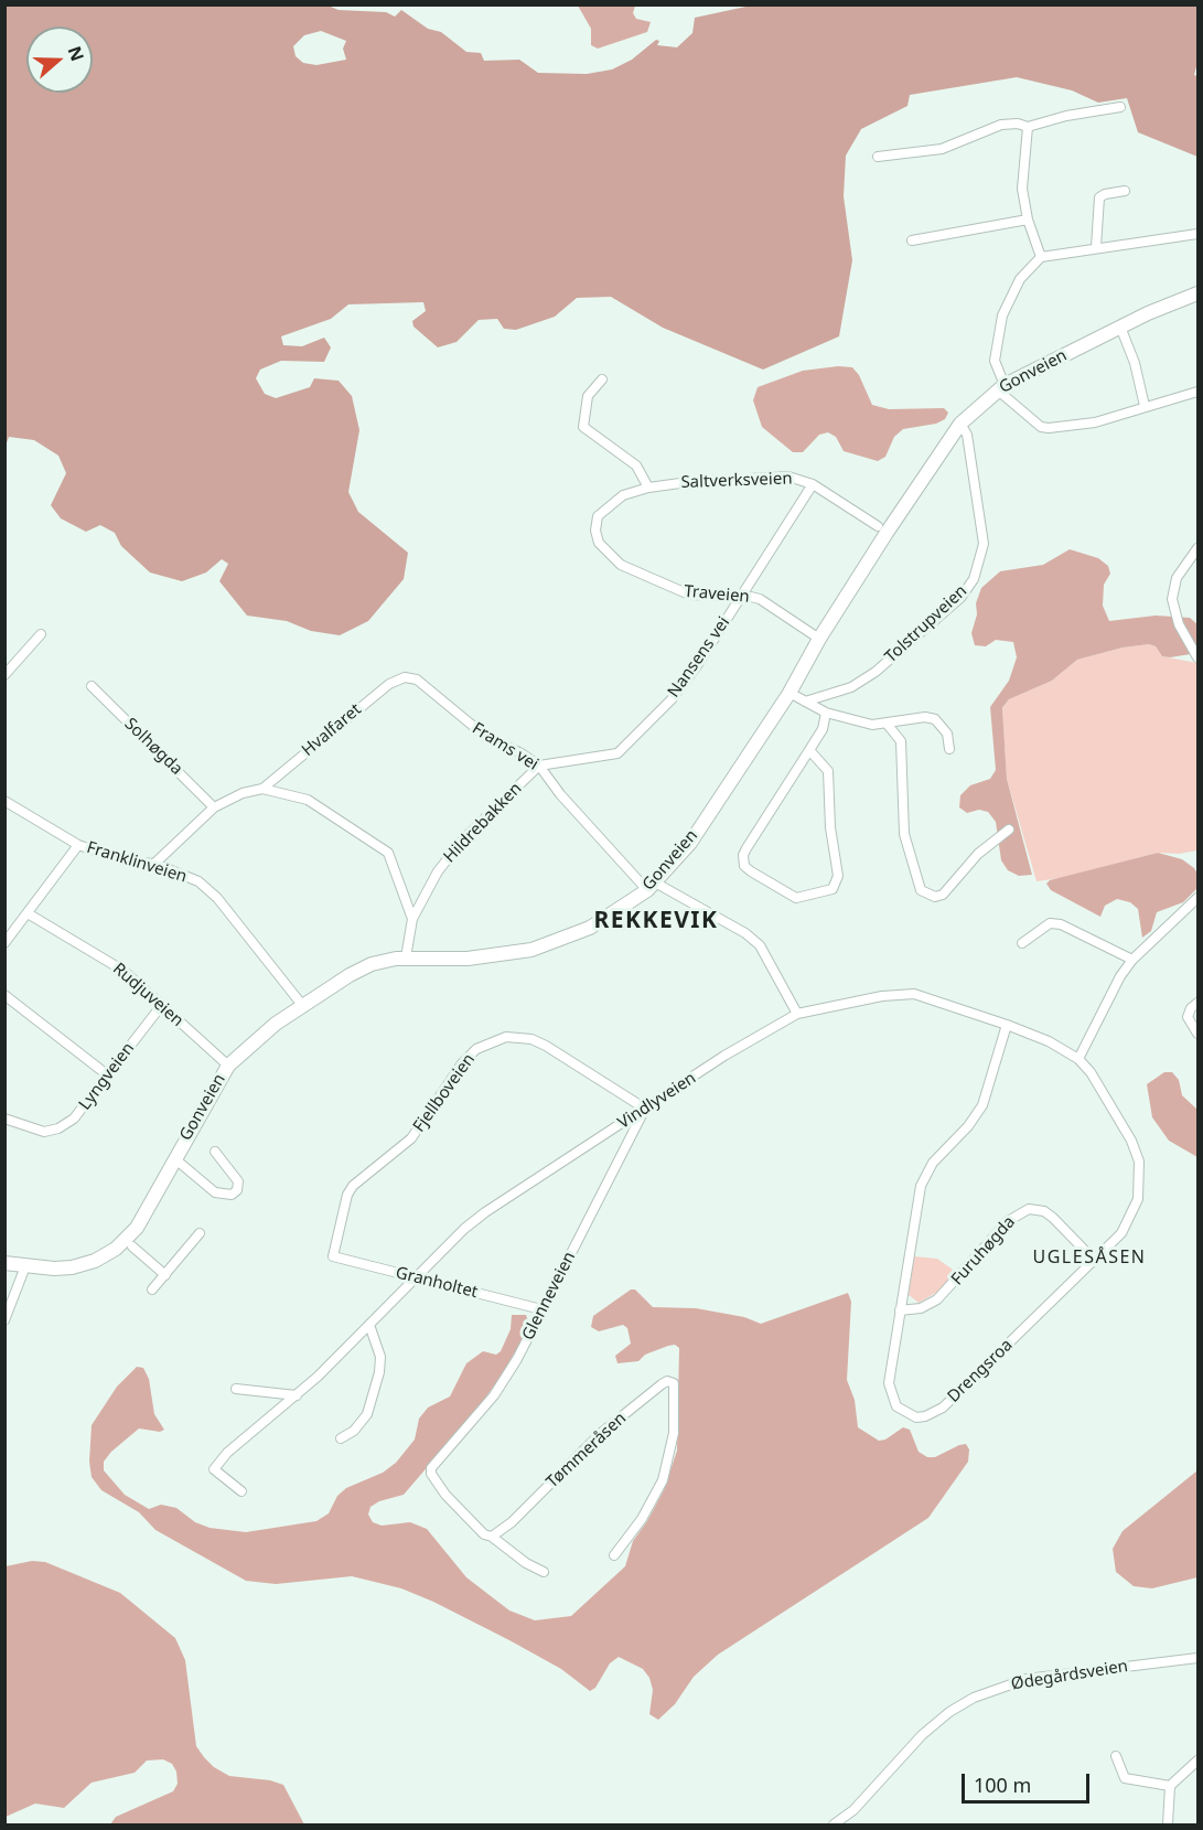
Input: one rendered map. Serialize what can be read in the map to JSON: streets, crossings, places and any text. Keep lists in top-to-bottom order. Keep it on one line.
{"streets":{"street":["Gonveien","Saltverksveien","Traveien","Tolstrupveien","Nansens vei","Hvalfaret","Solhøgda","Frams vei","Hildrebakken","Franklinveien","Rudjuveien","Lyngveien","Fjellboveien","Vindlyveien","Furuhøgda","Granholtet","Glenneveien","Drengsroa","Tømmeråsen","Ødegårdsveien"]},"crossings":[["Gonveien","Traveien"],["Gonveien","Tolstrupveien"],["Gonveien","Frams vei"],["Gonveien","Hildrebakken"],["Gonveien","Franklinveien"],["Gonveien","Rudjuveien"],["Saltverksveien","Traveien"],["Saltverksveien","Nansens vei"],["Traveien","Nansens vei"],["Nansens vei","Frams vei"],["Nansens vei","Hildrebakken"],["Hvalfaret","Frams vei"],["Frams vei","Hildrebakken"],["Rudjuveien","Lyngveien"],["Fjellboveien","Vindlyveien"],["Fjellboveien","Granholtet"],["Fjellboveien","Glenneveien"],["Vindlyveien","Granholtet"],["Vindlyveien","Glenneveien"],["Vindlyveien","Drengsroa"],["Furuhøgda","Drengsroa"],["Granholtet","Glenneveien"],["Glenneveien","Tømmeråsen"]],"districts":["REKKEVIK","UGLESÅSEN"],"scale_bar":"100 m","north":"right"}
